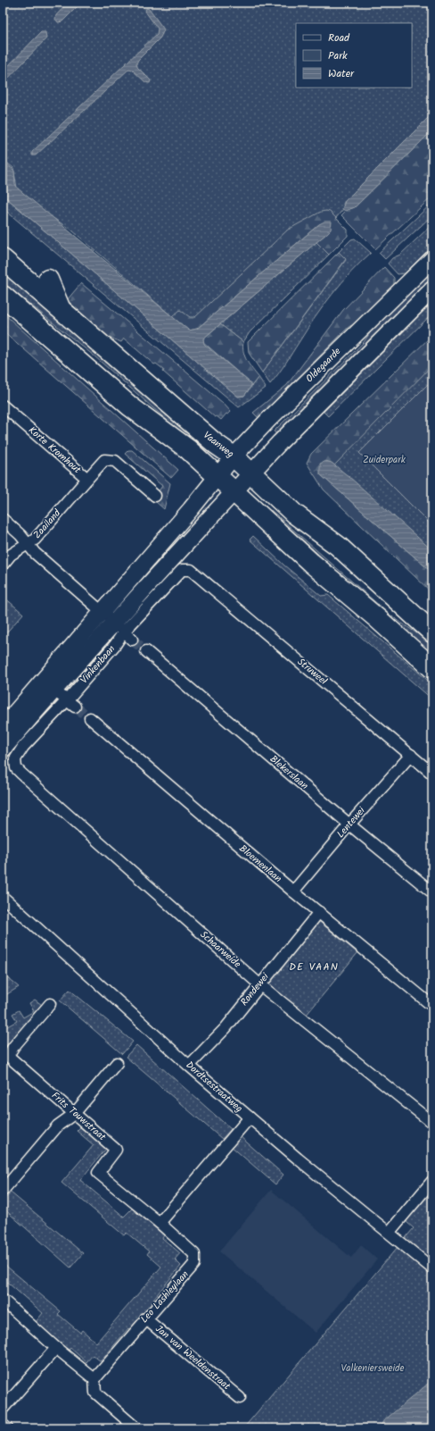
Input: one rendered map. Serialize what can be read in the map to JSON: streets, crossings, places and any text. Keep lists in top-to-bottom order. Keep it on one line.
{"streets":{"highway":["Vaanweg"],"street":["Oldegaarde","Korte Kromhout","Zaailand","Vinkenbaan","Struweel","Blekerslaan","Lentewei","Bloemenlaan","Schaarweide","Rondewei","Dordtsestraatweg","Frits Touwstraat","Leo Lashleylaan","Jan van Weeldenstraat"]},"crossings":[["Oldegaarde","Vaanweg"],["Oldegaarde","Vinkenbaan"],["Korte Kromhout","Zaailand"],["Vinkenbaan","Struweel"],["Vinkenbaan","Schaarweide"],["Struweel","Lentewei"],["Blekerslaan","Lentewei"],["Lentewei","Bloemenlaan"],["Bloemenlaan","Rondewei"],["Schaarweide","Rondewei"],["Rondewei","Dordtsestraatweg"],["Frits Touwstraat","Leo Lashleylaan"],["Leo Lashleylaan","Jan van Weeldenstraat"]],"districts":["DE VAAN"],"parks":["Zuiderpark","Valkeniersweide"],"legend":["Road","Park","Water"]}
